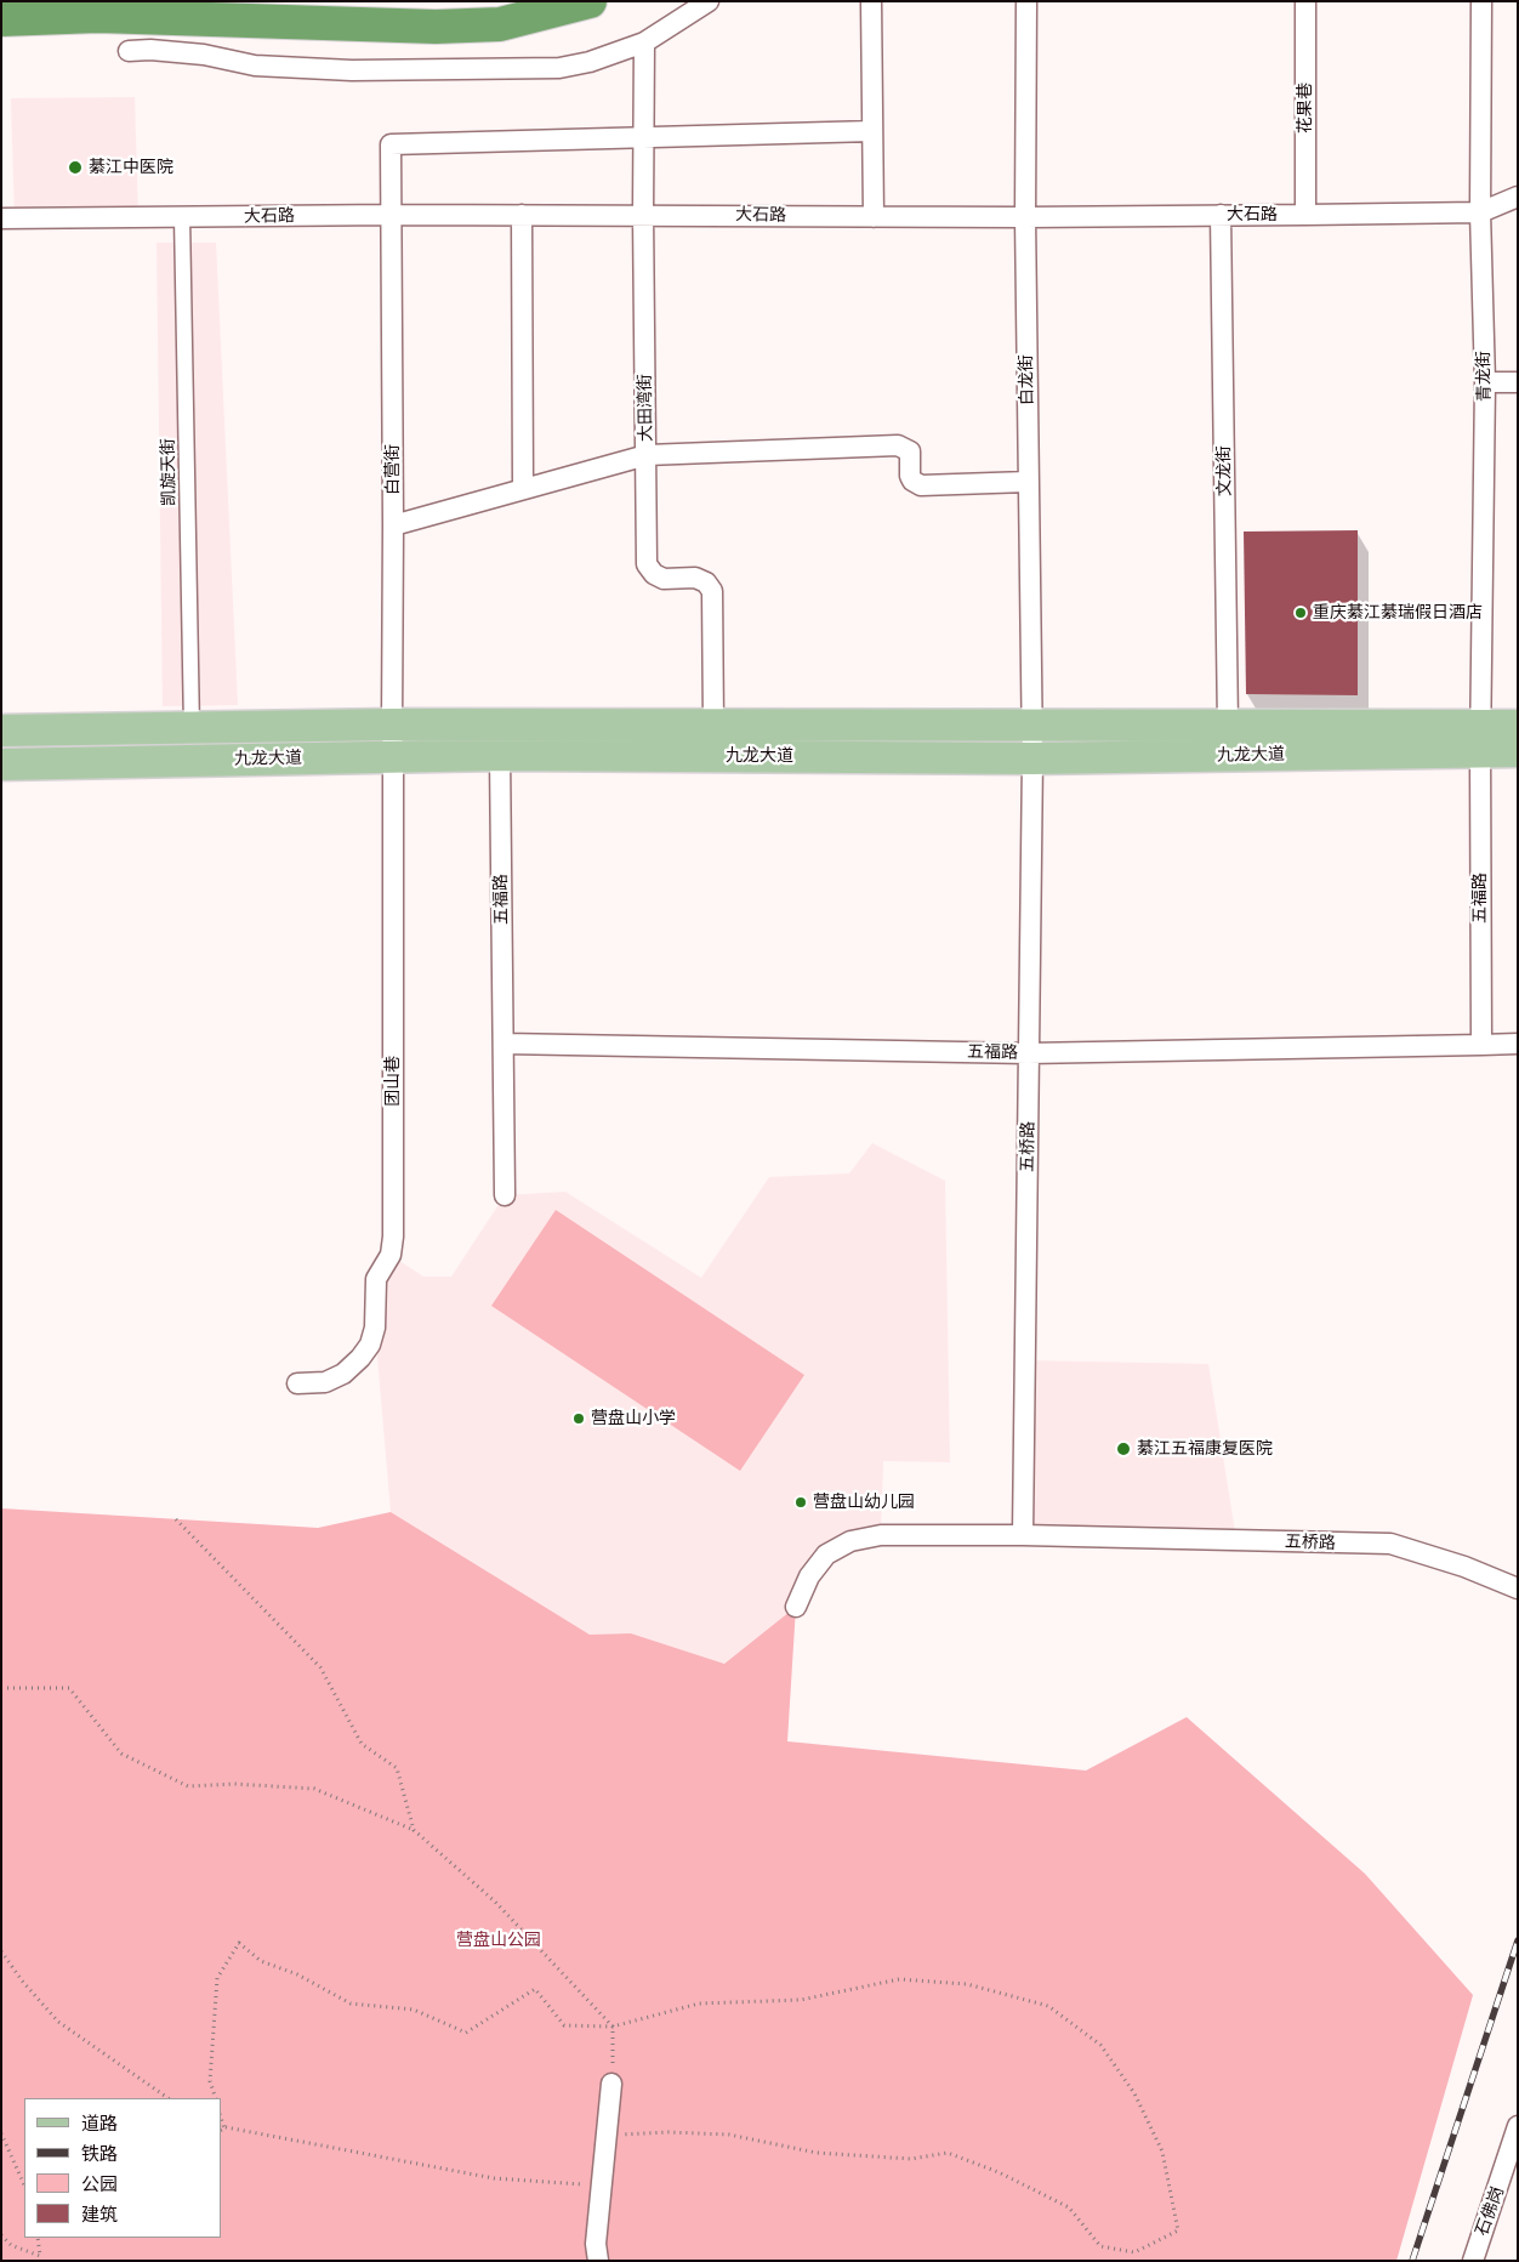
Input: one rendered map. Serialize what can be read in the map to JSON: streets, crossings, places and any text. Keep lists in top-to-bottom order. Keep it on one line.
{"streets":{"main road":["九龙大道"],"street":["花果巷","大石路","青龙街","白龙街","大田湾街","白营街","文龙街","凯旋天街","五福路","团山巷","五桥路","石佛岗"]},"crossings":[["花果巷","大石路"],["大石路","青龙街"],["大石路","白龙街"],["大石路","大田湾街"],["大石路","白营街"],["大石路","文龙街"],["大石路","凯旋天街"],["青龙街","九龙大道"],["青龙街","五福路"],["白龙街","九龙大道"],["白龙街","五桥路"],["大田湾街","白营街"],["大田湾街","九龙大道"],["白营街","九龙大道"],["白营街","团山巷"],["文龙街","九龙大道"],["凯旋天街","九龙大道"],["九龙大道","五福路"],["九龙大道","团山巷"],["九龙大道","五桥路"],["五福路","五桥路"]],"parks":["营盘山公园"],"places":["綦江中医院","重庆綦江綦瑞假日酒店","营盘山小学","綦江五福康复医院","营盘山幼儿园"],"legend":["道路","铁路","公园","建筑"]}
